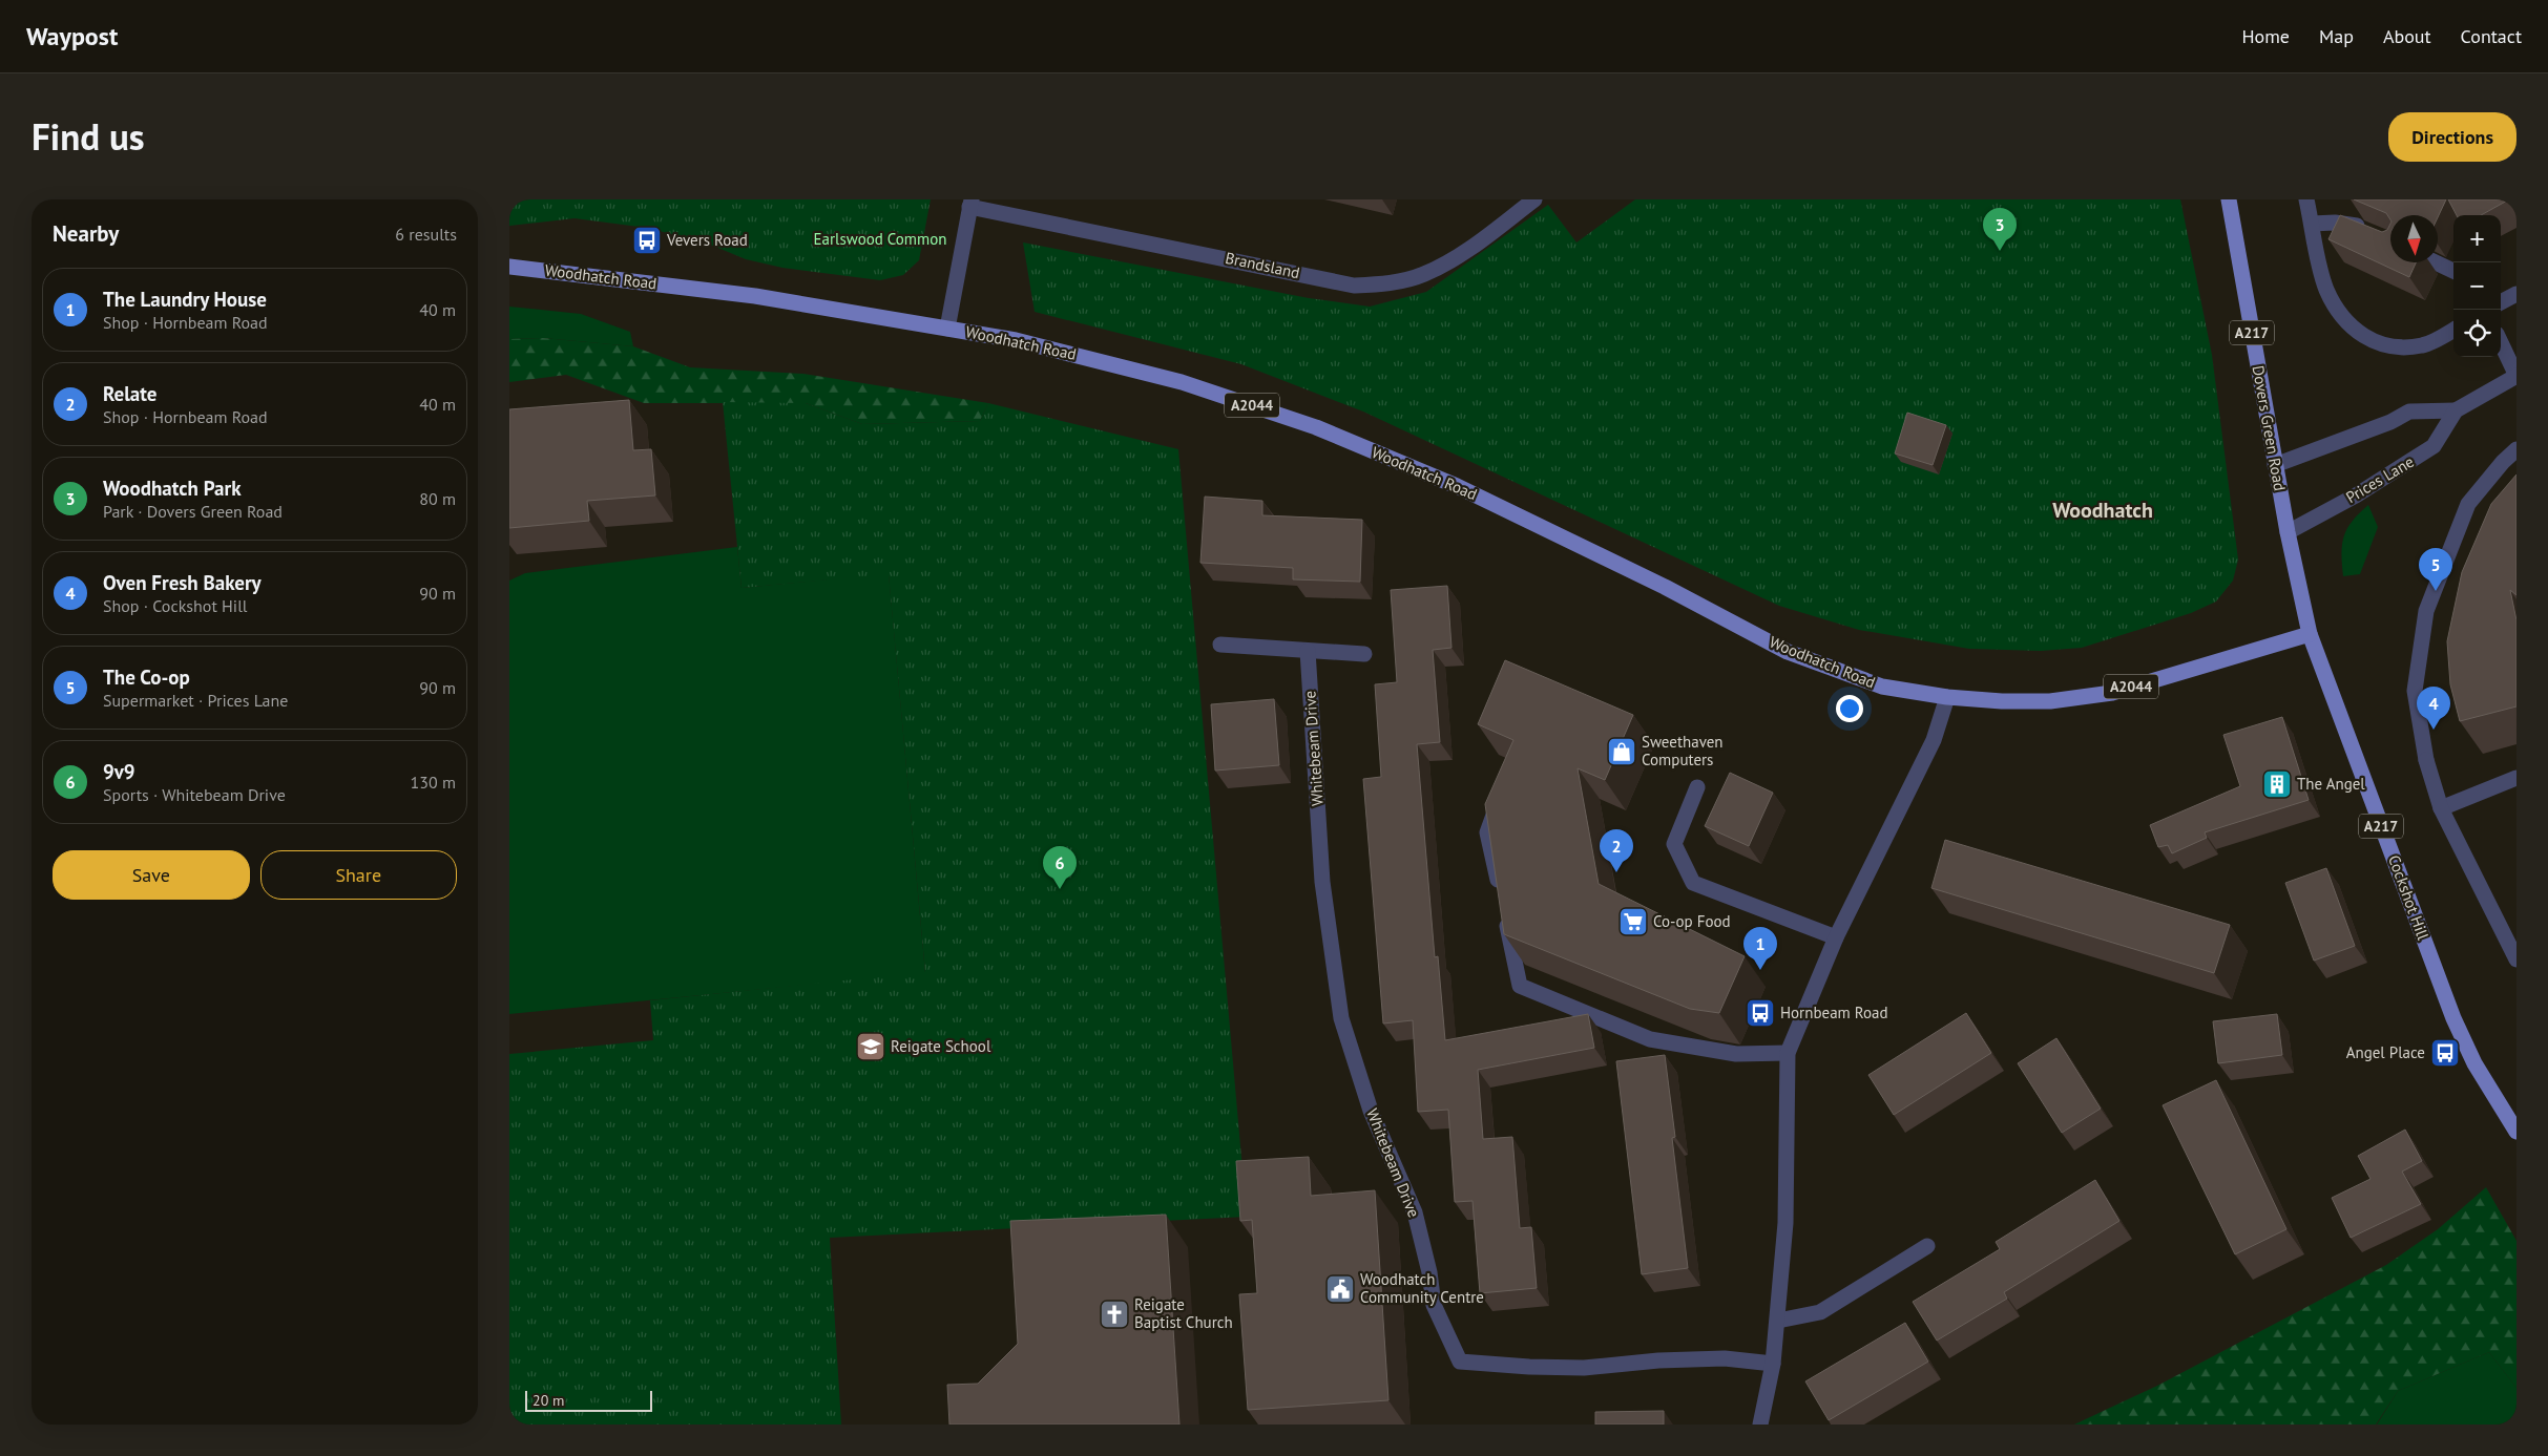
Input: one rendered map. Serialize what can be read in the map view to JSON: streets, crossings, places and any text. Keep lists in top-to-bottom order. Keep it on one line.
{"streets":{"main road":["Woodhatch Road","A217","A2044","Dovers Green Road","Cockshot Hill"],"street":["Brandsland","Prices Lane","Whitebeam Drive"]},"crossings":[["Woodhatch Road","Cockshot Hill"],["Dovers Green Road","Prices Lane"],["Dovers Green Road","Cockshot Hill"],["Prices Lane","Cockshot Hill"]],"districts":["Woodhatch"],"parks":["Earlswood Common"],"places":{"bus stop":["Vevers Road","Hornbeam Road","Angel Place"],"shop":["Sweethaven Computers"],"building":["The Angel"],"supermarket":["Co-op Food"],"school or university":["Reigate School"],"public building":["Woodhatch Community Centre"],"church":["Reigate Baptist Church"]},"scale_bar":"20 m","north":"bottom","page":{"header":"Waypost","nav":["Home","Map","About","Contact"],"title":"Find us","buttons":["Directions",["Save","Share"]],"heading":["Nearby","6 results"],"pins":["3","5","4","2","6","1"],"map_buttons":["+","−"],"list":[{"mark":"1","name":"The Laundry House","note":"Shop · Hornbeam Road","value":"40 m"},{"mark":"2","name":"Relate","note":"Shop · Hornbeam Road","value":"40 m"},{"mark":"3","name":"Woodhatch Park","note":"Park · Dovers Green Road","value":"80 m"},{"mark":"4","name":"Oven Fresh Bakery","note":"Shop · Cockshot Hill","value":"90 m"},{"mark":"5","name":"The Co-op","note":"Supermarket · Prices Lane","value":"90 m"},{"mark":"6","name":"9v9","note":"Sports · Whitebeam Drive","value":"130 m"}],"scale":"20 m"}}
